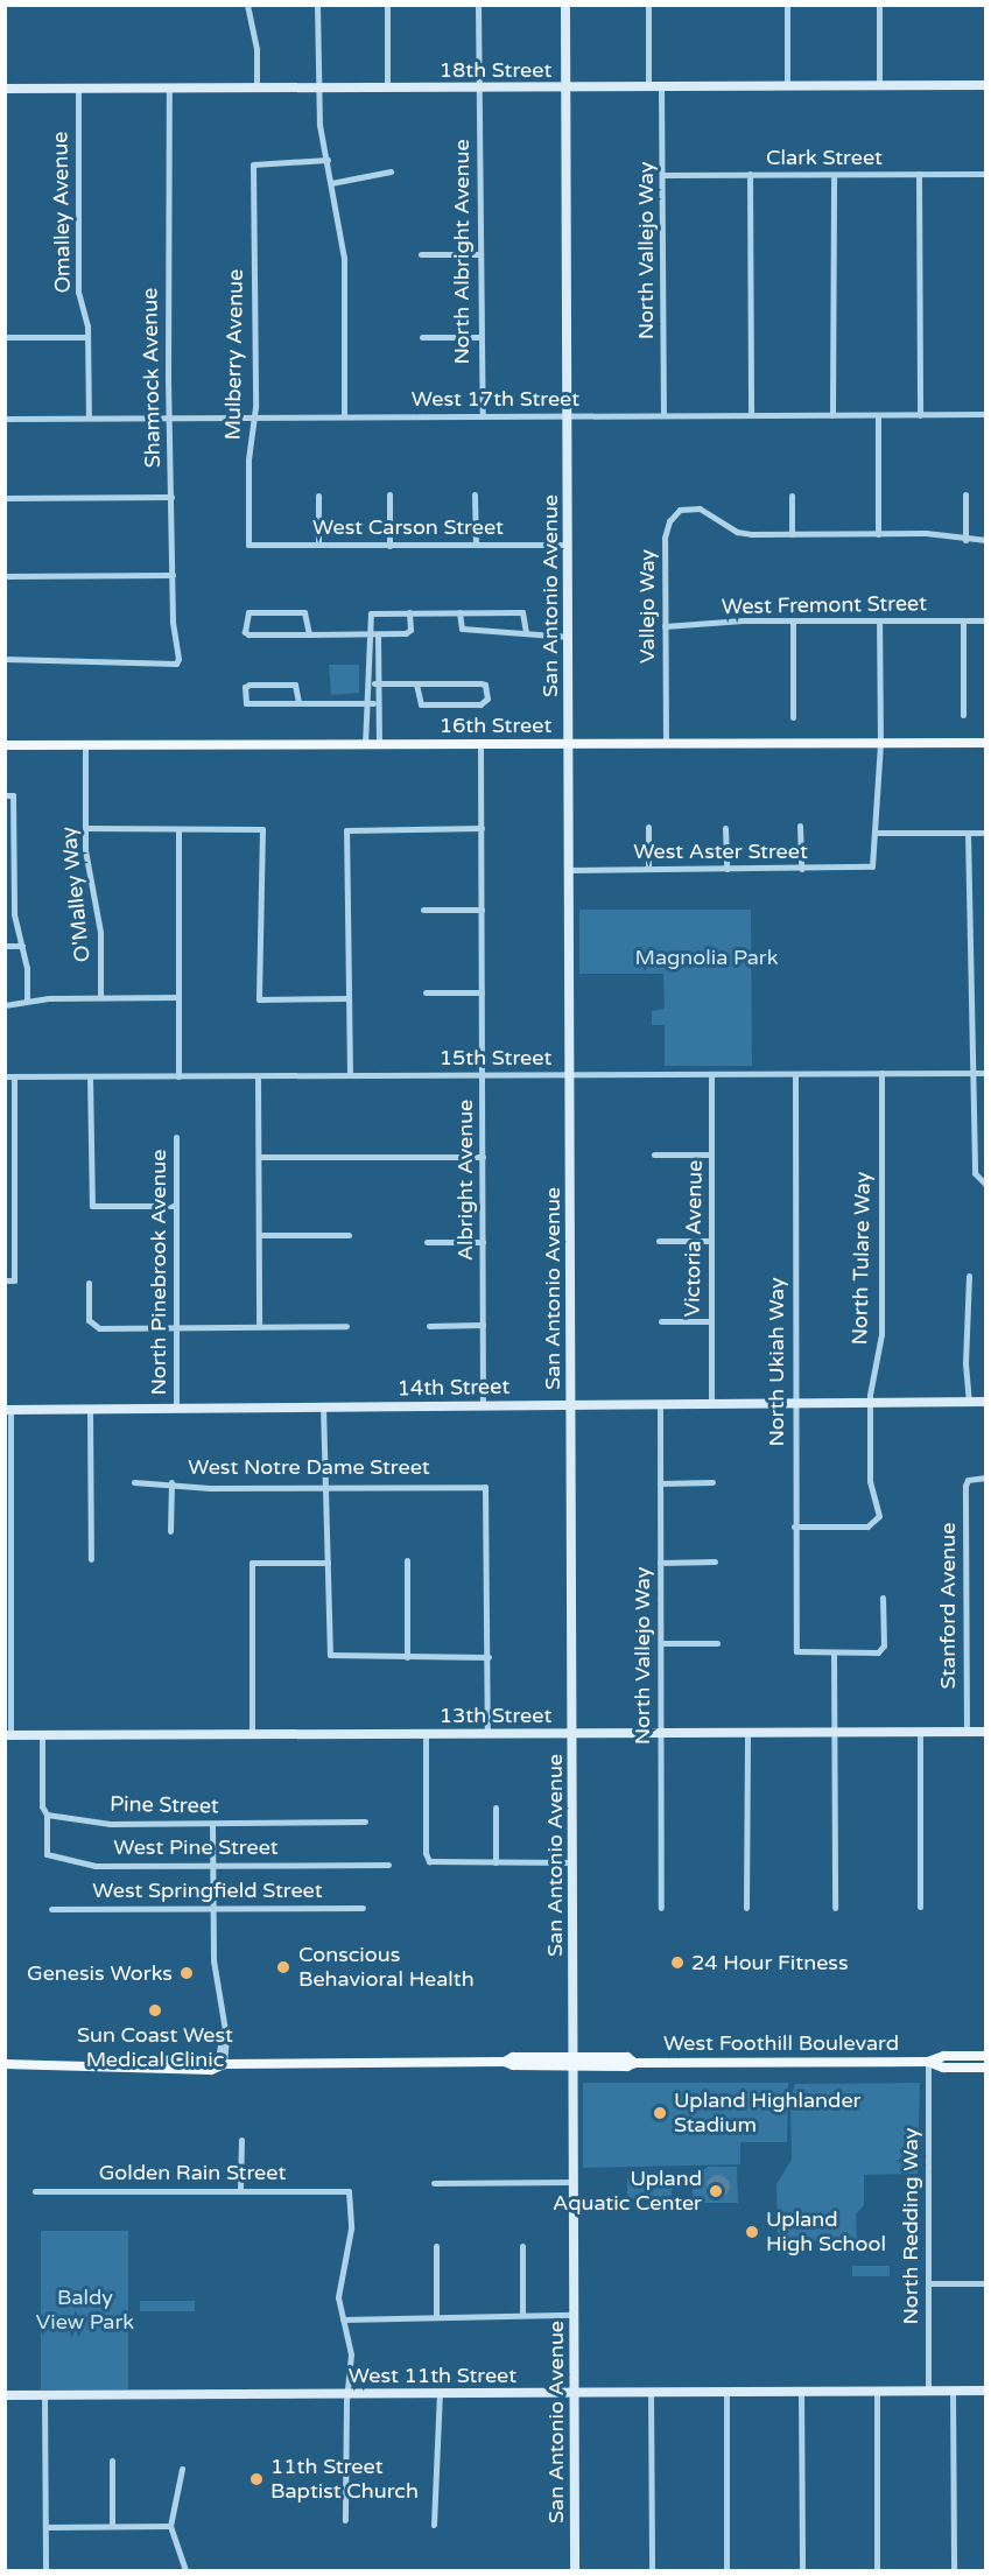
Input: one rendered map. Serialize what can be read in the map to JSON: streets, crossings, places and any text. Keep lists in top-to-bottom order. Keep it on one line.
{"streets":{"main road":["18th Street","San Antonio Avenue","16th Street","14th Street","13th Street","West Foothill Boulevard","West 11th Street"],"street":["Clark Street","Omalley Avenue","North Vallejo Way","North Albright Avenue","Mulberry Avenue","Shamrock Avenue","West 17th Street","West Carson Street","West Fremont Street","Vallejo Way","West Aster Street","O'Malley Way","15th Street","Albright Avenue","Victoria Avenue","North Tulare Way","North Pinebrook Avenue","North Ukiah Way","West Notre Dame Street","Stanford Avenue","Pine Street","West Pine Street","West Springfield Street","Golden Rain Street","North Redding Way"]},"crossings":[["18th Street","Omalley Avenue"],["18th Street","North Vallejo Way"],["18th Street","North Albright Avenue"],["18th Street","Shamrock Avenue"],["18th Street","San Antonio Avenue"],["Clark Street","North Vallejo Way"],["Omalley Avenue","West 17th Street"],["North Vallejo Way","West 17th Street"],["North Vallejo Way","14th Street"],["North Vallejo Way","13th Street"],["North Albright Avenue","West 17th Street"],["Mulberry Avenue","West 17th Street"],["Mulberry Avenue","West Carson Street"],["Shamrock Avenue","West 17th Street"],["West 17th Street","San Antonio Avenue"],["West Carson Street","San Antonio Avenue"],["San Antonio Avenue","16th Street"],["San Antonio Avenue","West Aster Street"],["San Antonio Avenue","15th Street"],["San Antonio Avenue","14th Street"],["San Antonio Avenue","13th Street"],["San Antonio Avenue","West Foothill Boulevard"],["San Antonio Avenue","West 11th Street"],["West Fremont Street","Vallejo Way"],["Vallejo Way","16th Street"],["16th Street","O'Malley Way"],["16th Street","Albright Avenue"],["15th Street","Albright Avenue"],["15th Street","Victoria Avenue"],["15th Street","North Tulare Way"],["15th Street","North Ukiah Way"],["Albright Avenue","14th Street"],["Victoria Avenue","14th Street"],["North Tulare Way","North Ukiah Way"],["North Tulare Way","14th Street"],["North Pinebrook Avenue","14th Street"],["North Ukiah Way","14th Street"],["Stanford Avenue","13th Street"],["Pine Street","West Pine Street"],["West Foothill Boulevard","North Redding Way"],["North Redding Way","West 11th Street"]],"parks":["Magnolia Park","Baldy View Park"],"places":["24 Hour Fitness","Conscious Behavioral Health","Genesis Works","Sun Coast West Medical Clinic","Upland Highlander Stadium","Upland Aquatic Center","Upland High School","11th Street Baptist Church"]}
